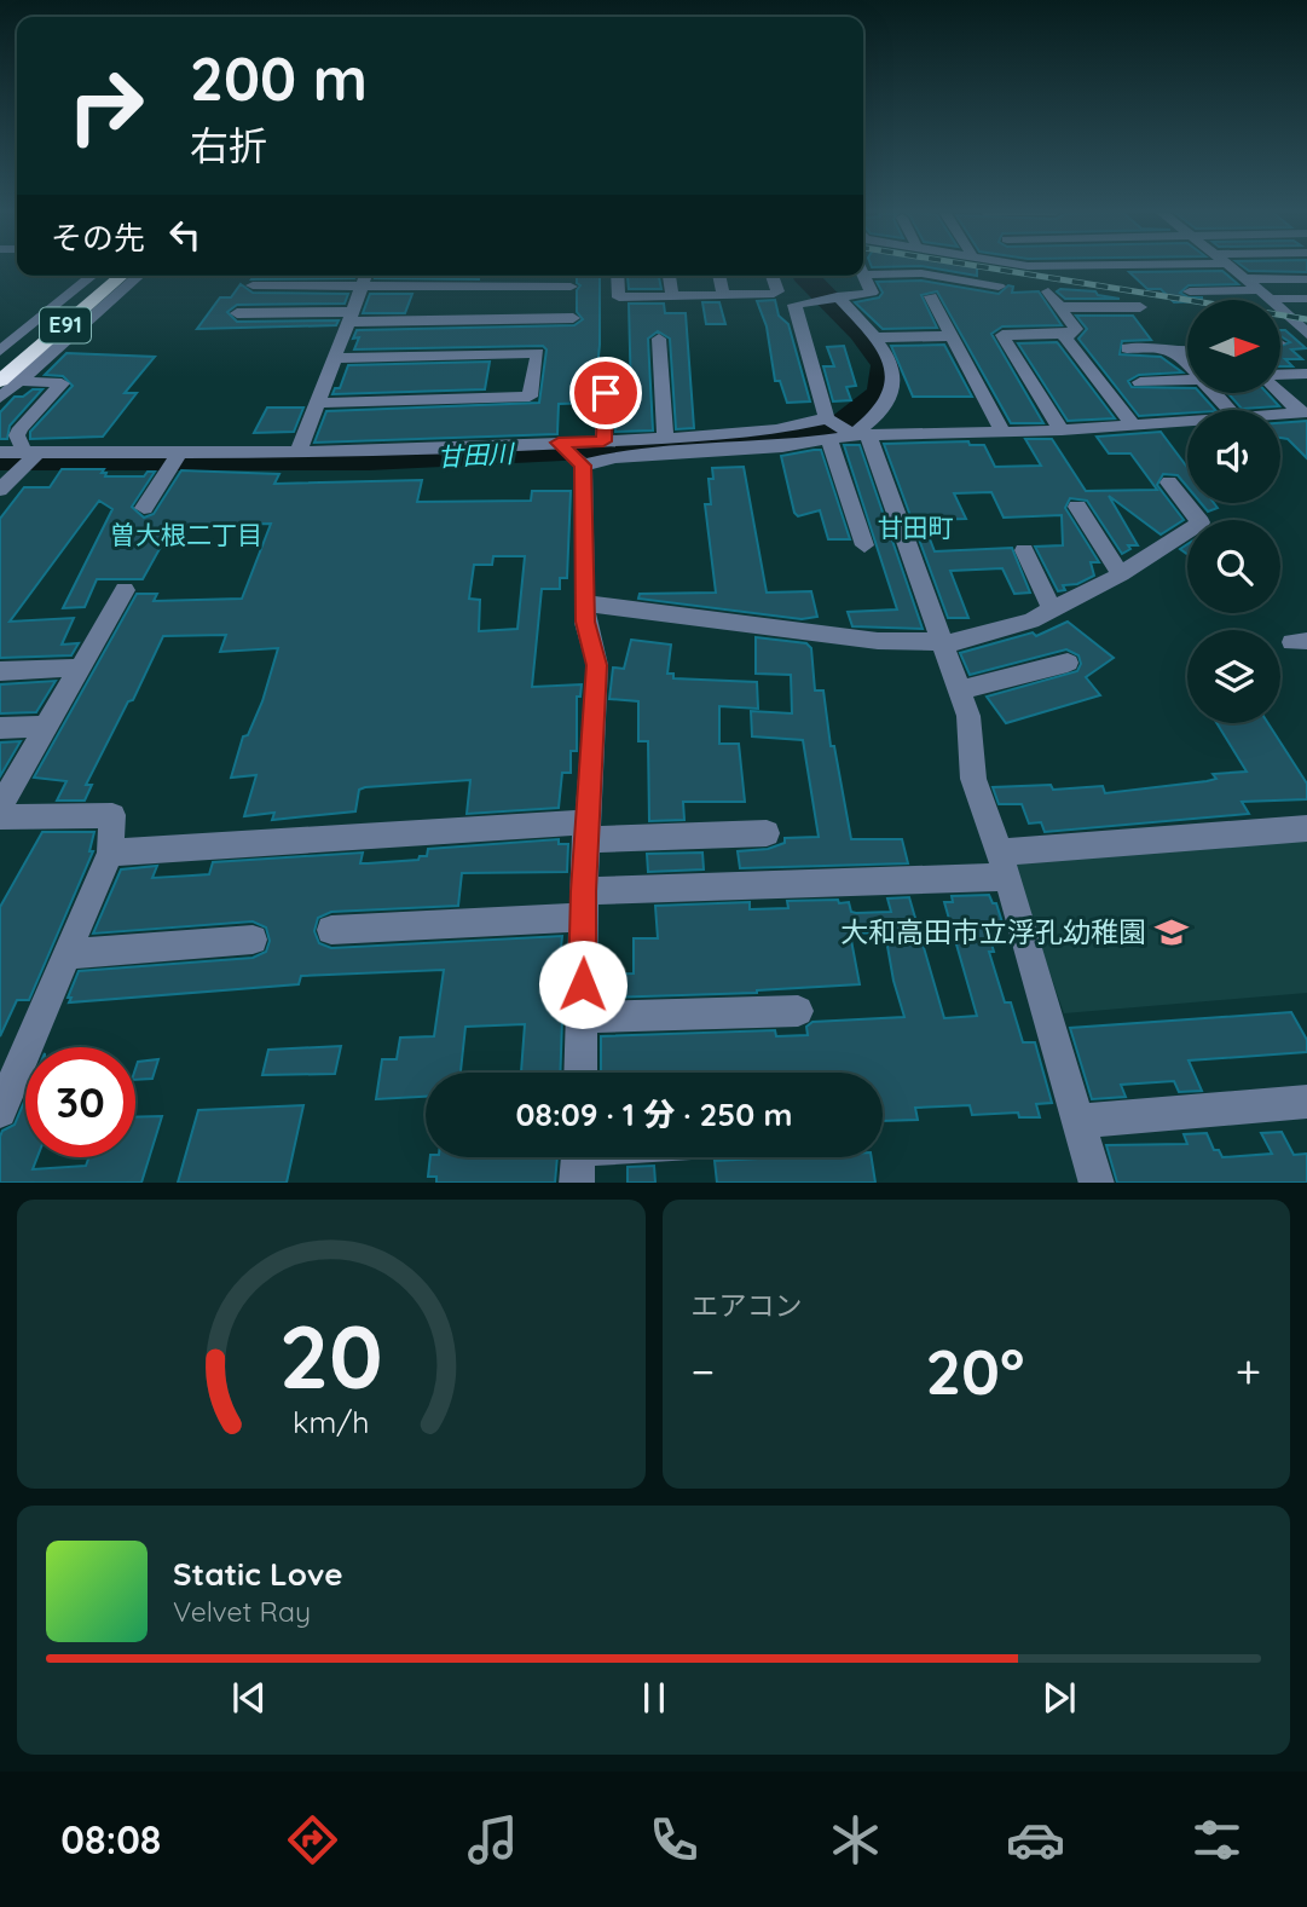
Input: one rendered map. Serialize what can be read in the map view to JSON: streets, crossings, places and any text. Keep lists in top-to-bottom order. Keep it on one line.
{"streets":{"highway":["E91"]},"districts":["甘田町","曽大根二丁目"],"water":["甘田川"],"places":{"school or university":["大和高田市立浮孔幼稚園"]},"north":"right","page":{"turn":["200 m","右折"],"then":"その先","limit":"30","trip":"08:09 · 1 分 · 250 m","tile":"エアコン","heat":["−","20°","+"],"song":["Static Love","Velvet Ray"],"tabs":"08:08","gauge":["20","km/h"]}}
